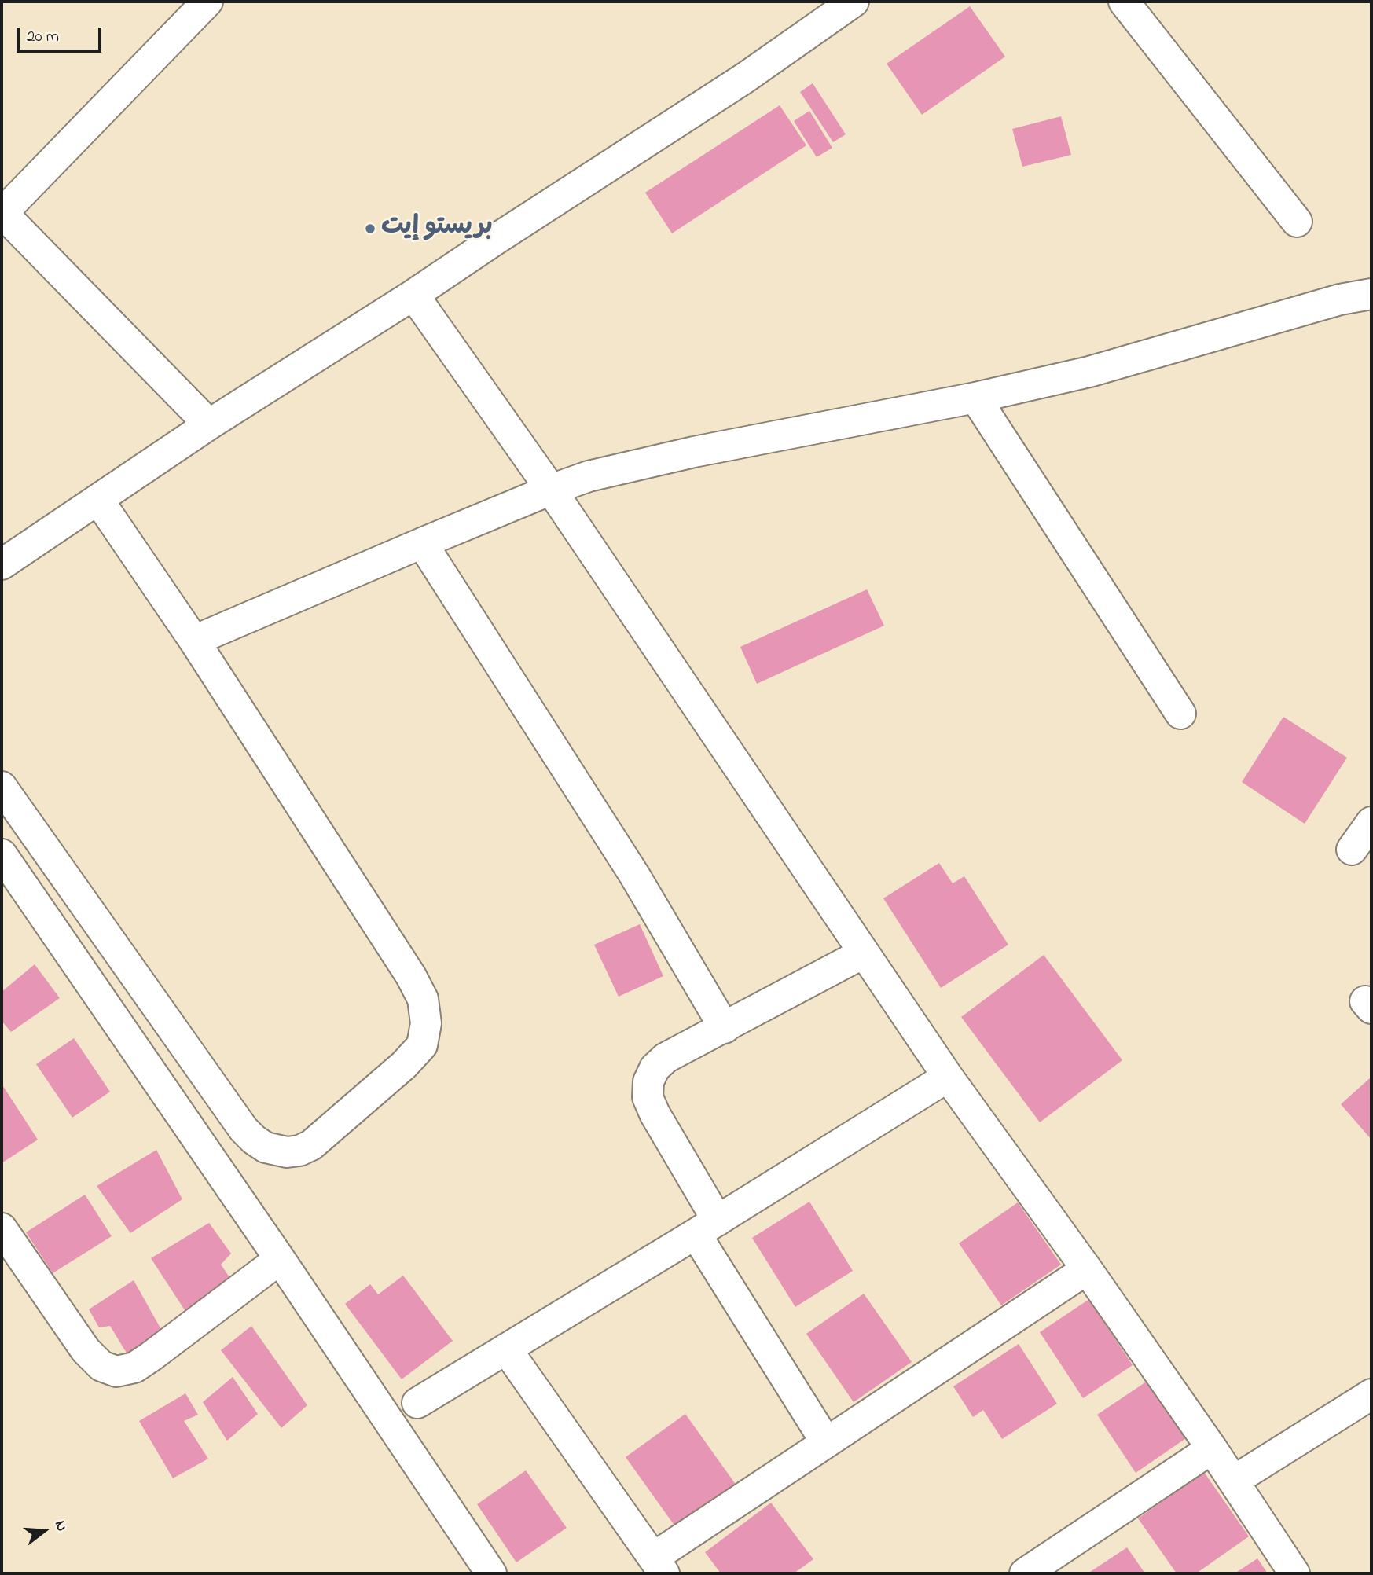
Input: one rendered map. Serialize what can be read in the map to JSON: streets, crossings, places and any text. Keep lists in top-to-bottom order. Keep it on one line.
{"places":["بريستو إيت"],"scale_bar":"20 m","north":"right"}
